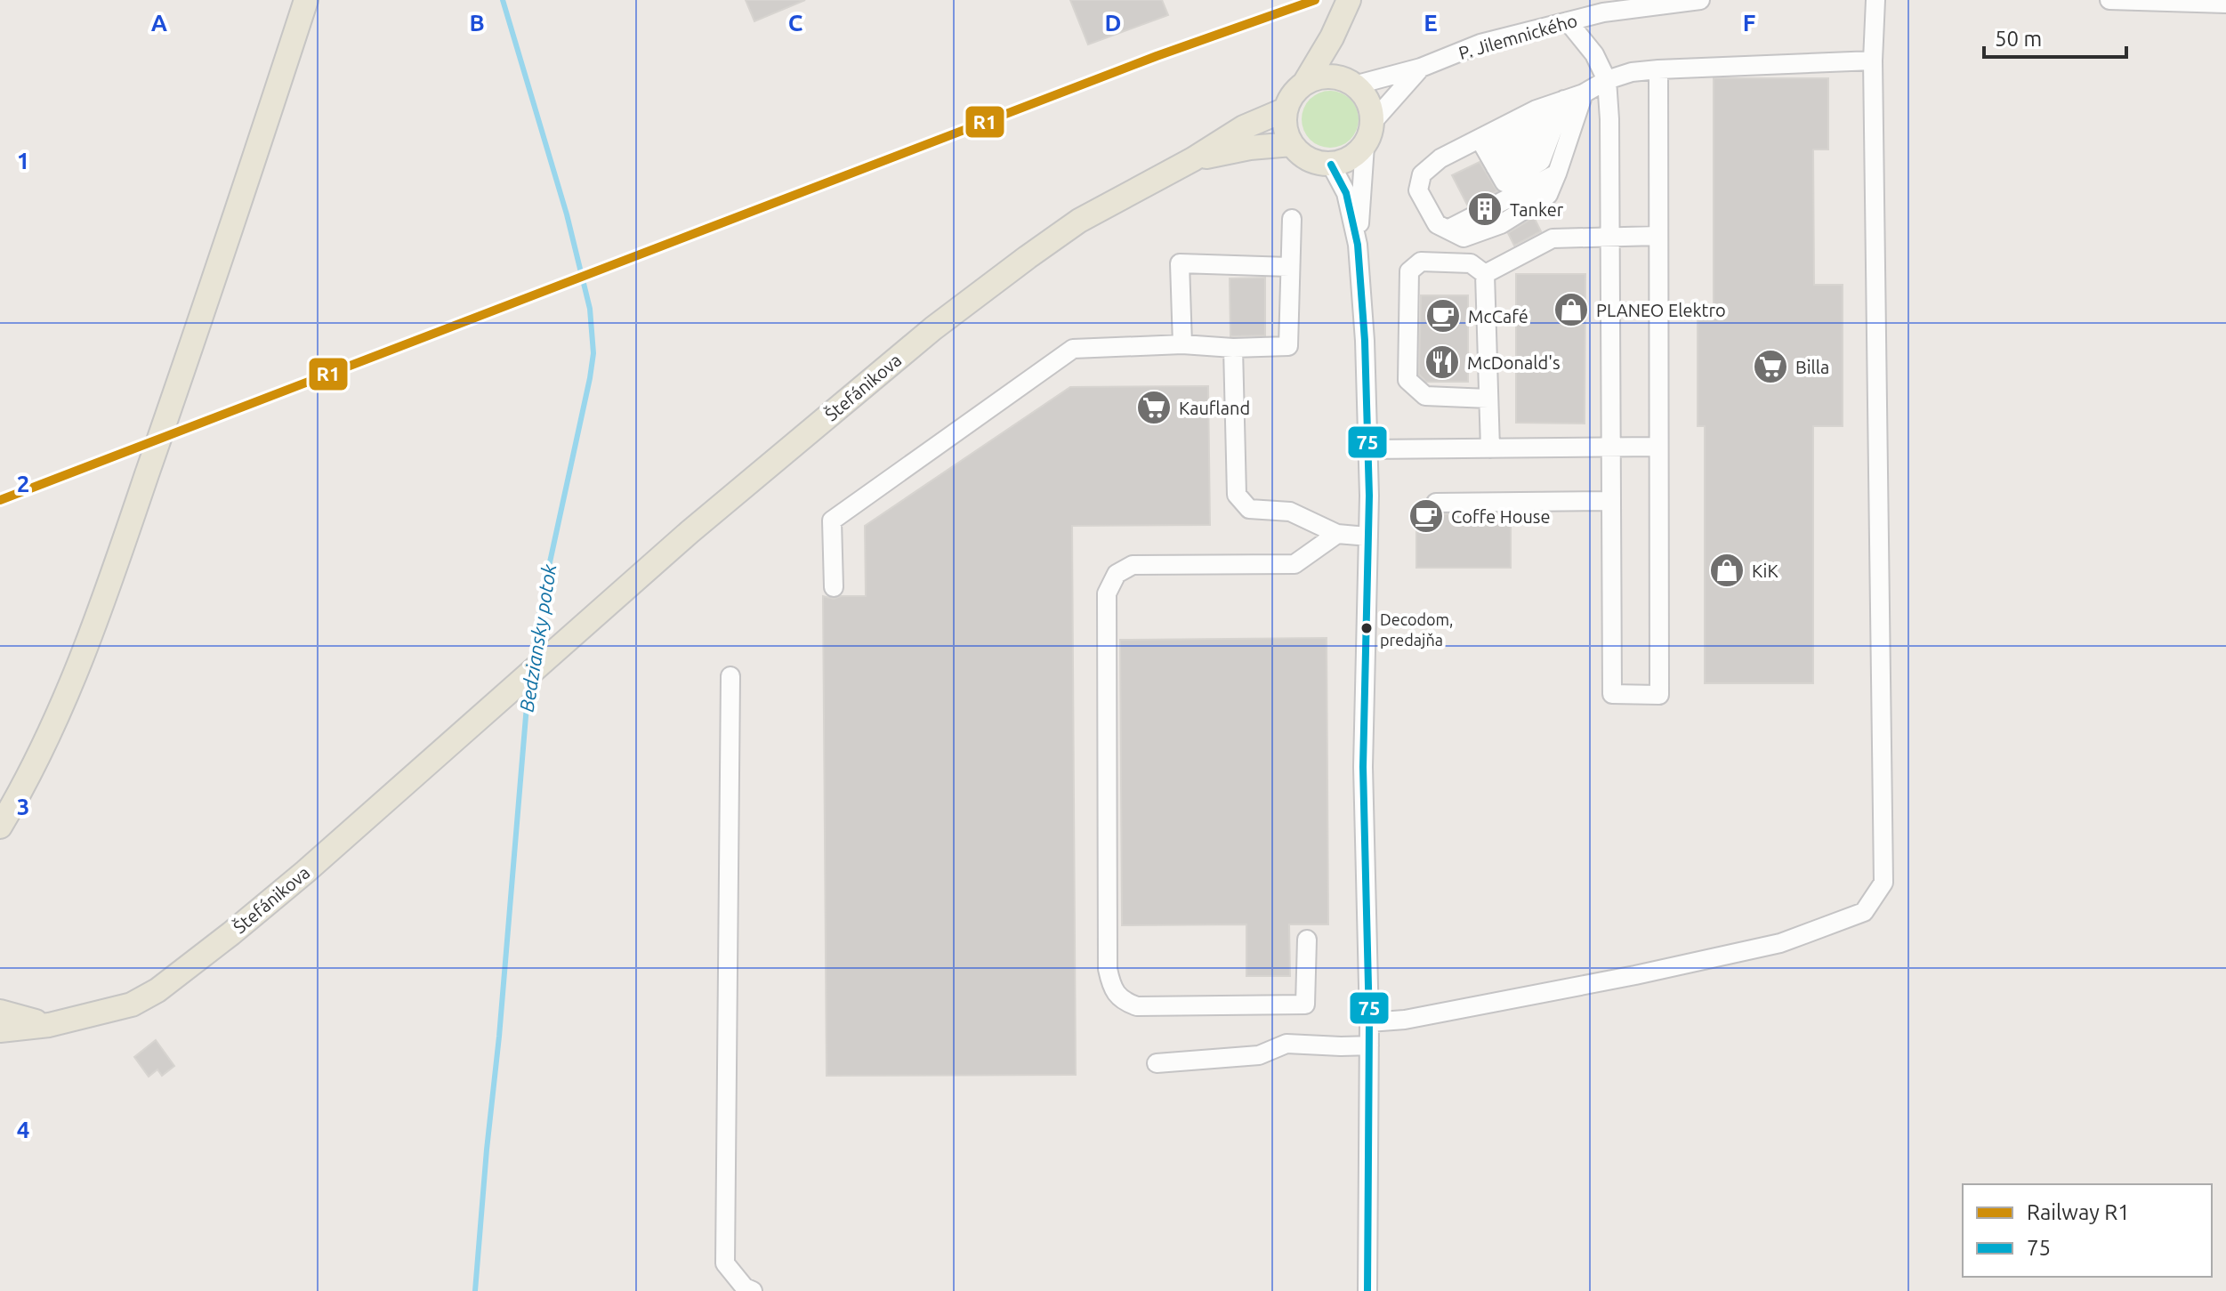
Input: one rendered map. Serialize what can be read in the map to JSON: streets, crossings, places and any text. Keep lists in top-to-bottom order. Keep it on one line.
{"streets":{"main road":["Štefánikova"],"street":["P. Jilemnického"]},"water":["Bedziansky potok"],"places":{"building":["Tanker"],"shop":["PLANEO Elektro","KiK"],"cafe":["McCafé","Coffe House"],"restaurant":["McDonald's"],"supermarket":["Billa","Kaufland"],"other":["Decodom, predajňa"]},"lines":["rail line R1","transit line 75"],"legend":["Railway R1","75"],"scale_bar":"50 m","grid":{"columns":["A","B","C","D","E","F"],"rows":["1","2","3","4"]}}
